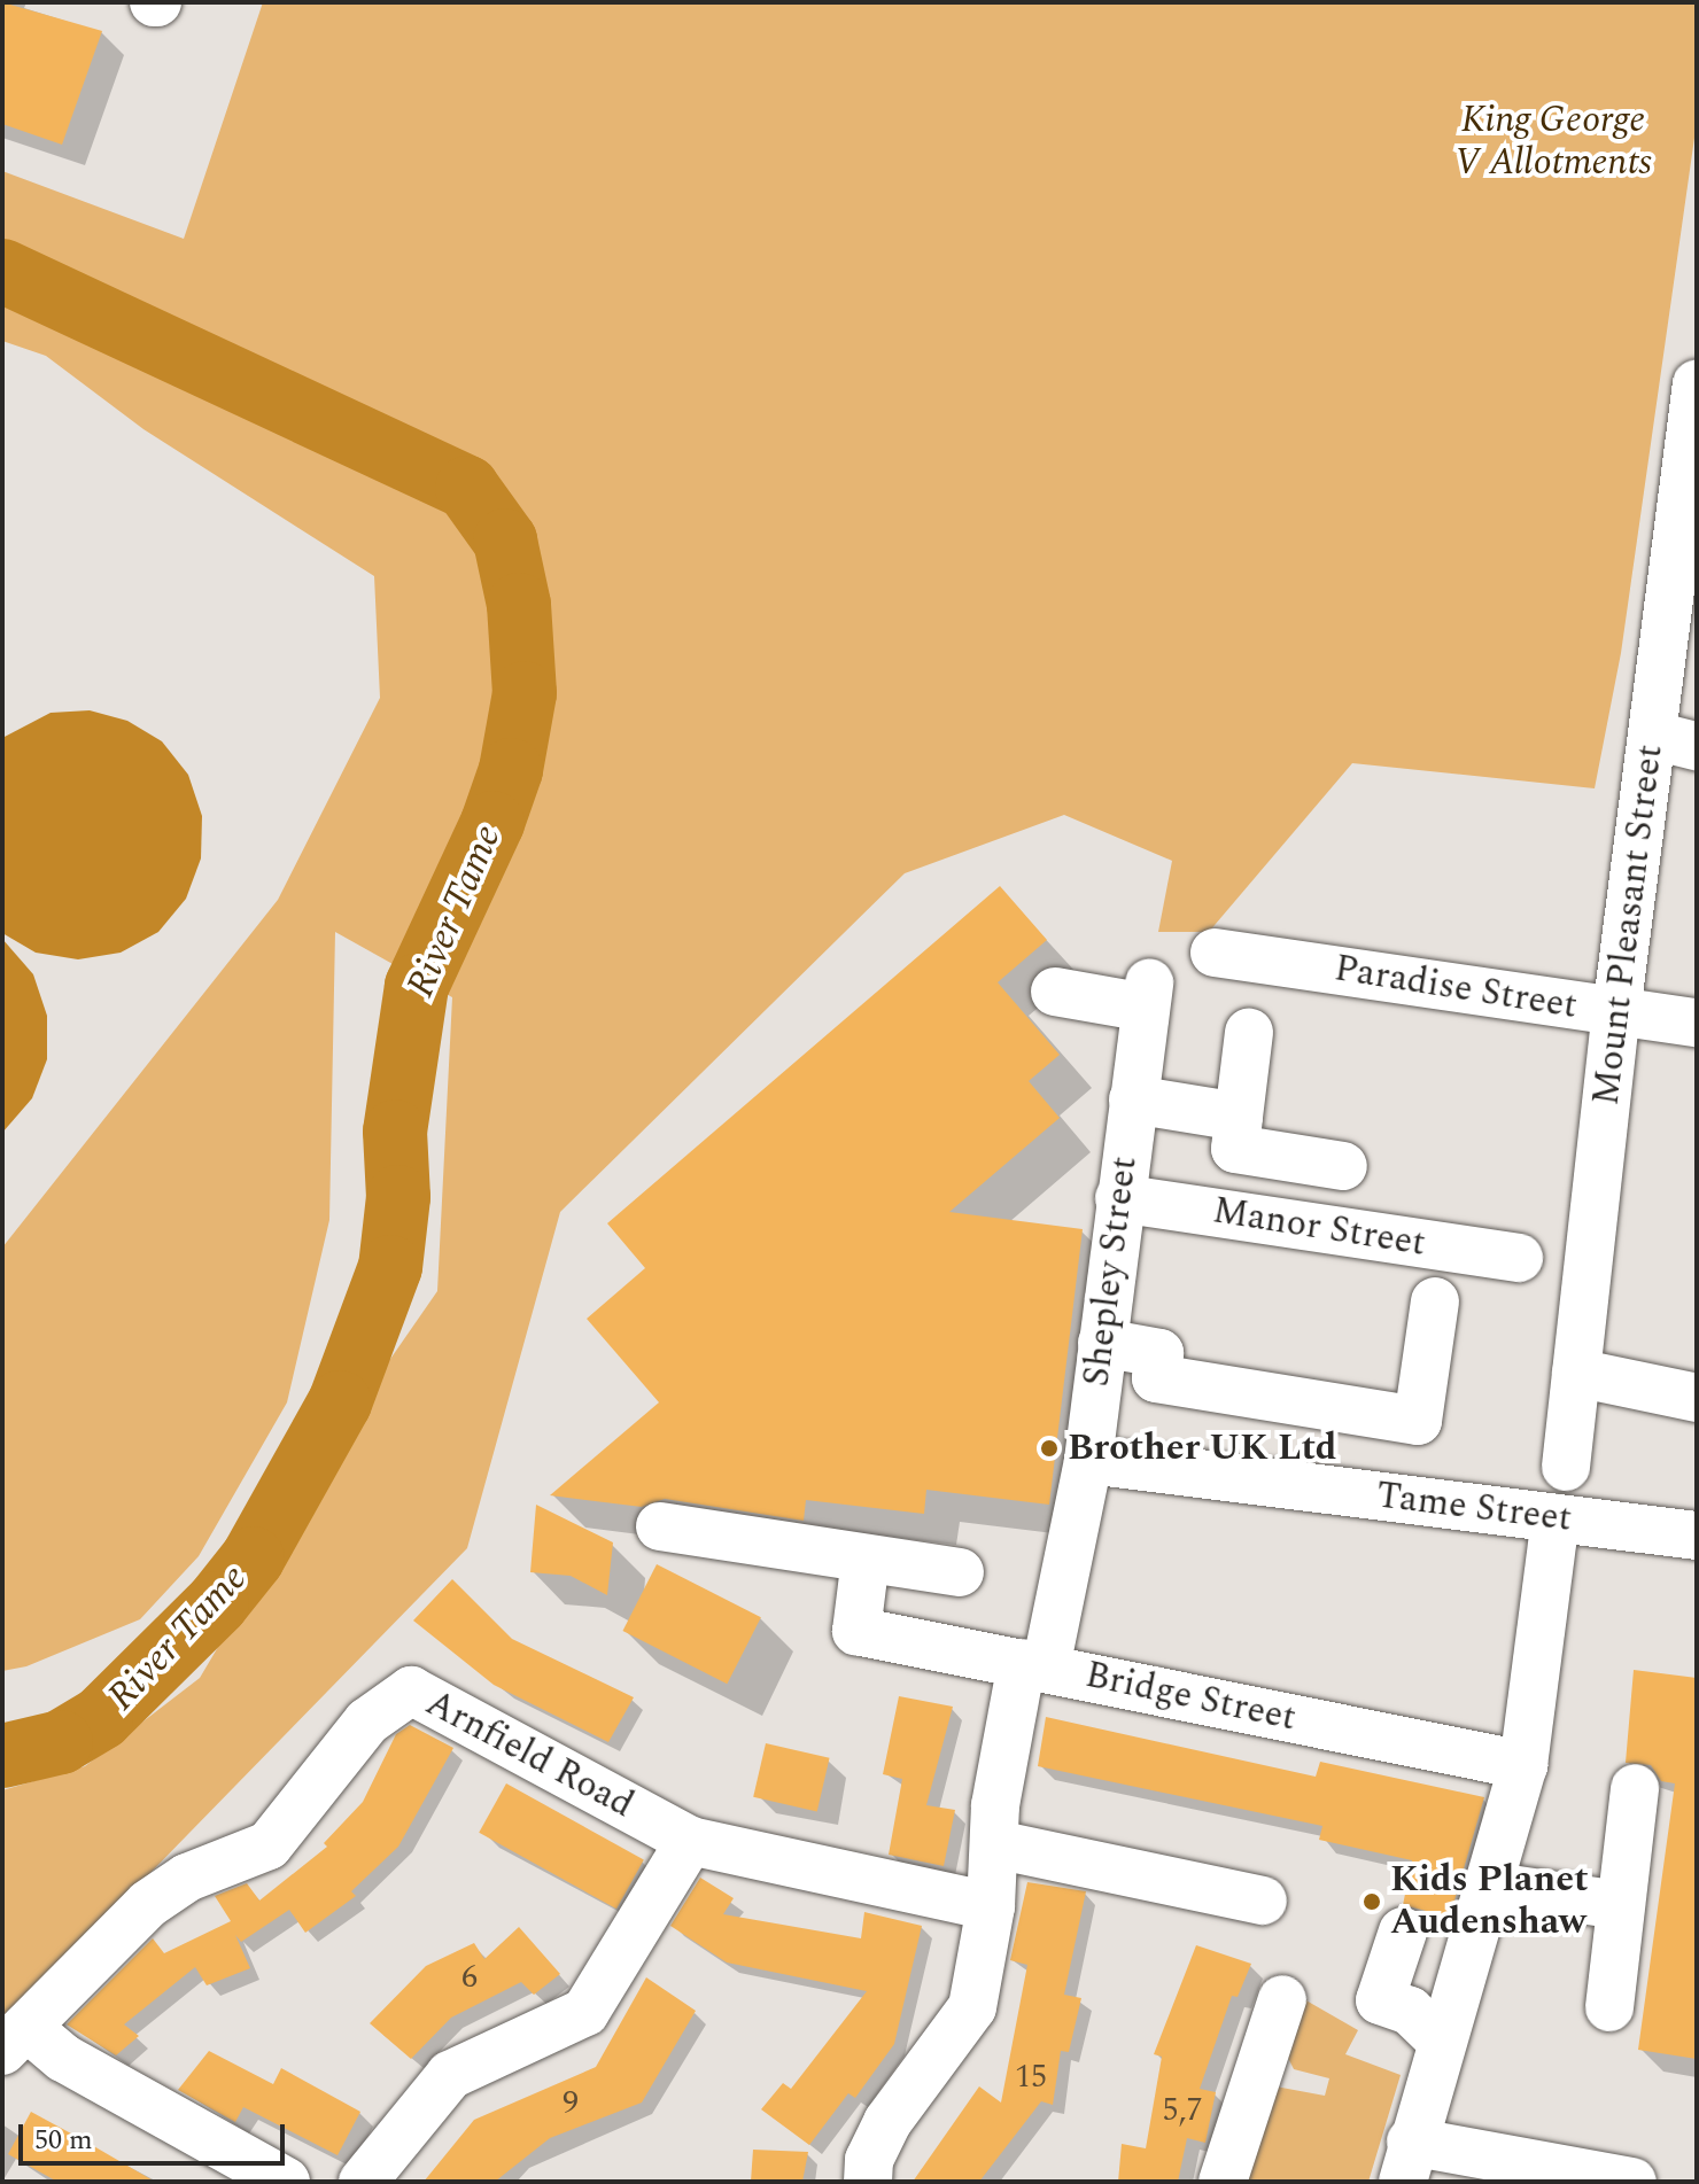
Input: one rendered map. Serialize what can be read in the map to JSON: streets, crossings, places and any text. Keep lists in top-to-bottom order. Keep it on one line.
{"streets":{"street":["Mount Pleasant Street","Paradise Street","Manor Street","Shepley Street","Tame Street","Bridge Street","Arnfield Road"]},"crossings":[["Mount Pleasant Street","Paradise Street"],["Manor Street","Shepley Street"],["Shepley Street","Tame Street"],["Shepley Street","Bridge Street"]],"water":["River Tame"],"parks":["King George V Allotments"],"places":["Brother UK Ltd","Kids Planet Audenshaw"],"house_numbers":["6","15","9","5,7"],"scale_bar":"50 m"}
